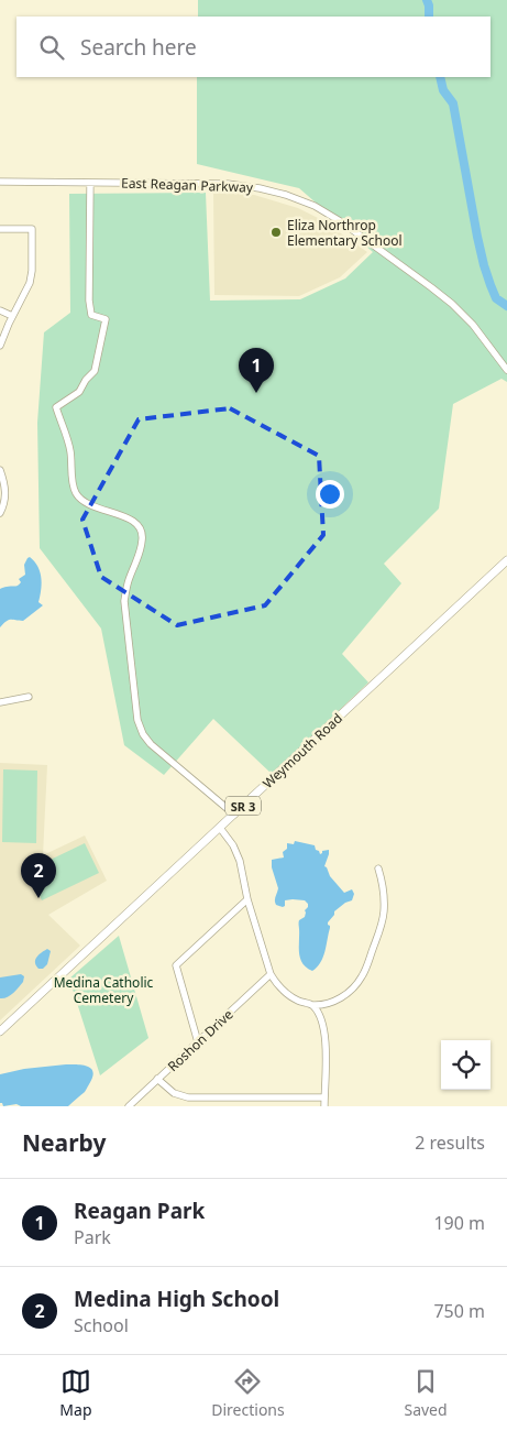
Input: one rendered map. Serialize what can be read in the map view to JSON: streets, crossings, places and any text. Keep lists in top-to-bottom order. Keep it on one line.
{"streets":{"main road":["Weymouth Road","SR 3"],"street":["East Reagan Parkway","Roshon Drive"]},"parks":["Medina Catholic Cemetery"],"places":["Eliza Northrop Elementary School"],"page":{"search":"Search here","pins":["1","2"],"heading":["Nearby","2 results"],"list":[{"mark":"1","name":"Reagan Park","note":"Park","value":"190 m"},{"mark":"2","name":"Medina High School","note":"School","value":"750 m"}],"nav":["Map","Directions","Saved"]}}
